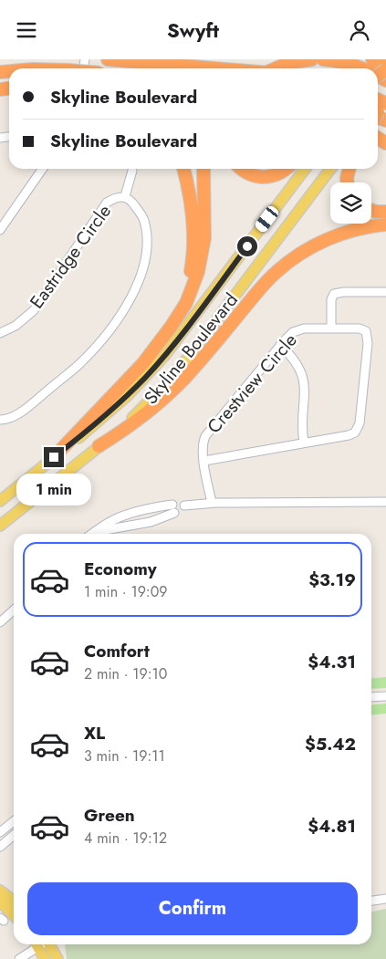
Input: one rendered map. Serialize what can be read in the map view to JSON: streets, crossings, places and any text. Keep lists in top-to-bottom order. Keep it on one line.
{"streets":{"main road":["Skyline Boulevard"],"street":["Eastridge Circle","Crestview Circle"]},"page":{"header":"Swyft","banner":["Skyline Boulevard","Skyline Boulevard"],"bubble":"1 min","list":[{"name":"Economy","note":"1 min · 19:09","value":"$3.19"},{"name":"Comfort","note":"2 min · 19:10","value":"$4.31"},{"name":"XL","note":"3 min · 19:11","value":"$5.42"},{"name":"Green","note":"4 min · 19:12","value":"$4.81"}],"buttons":"Confirm"}}
